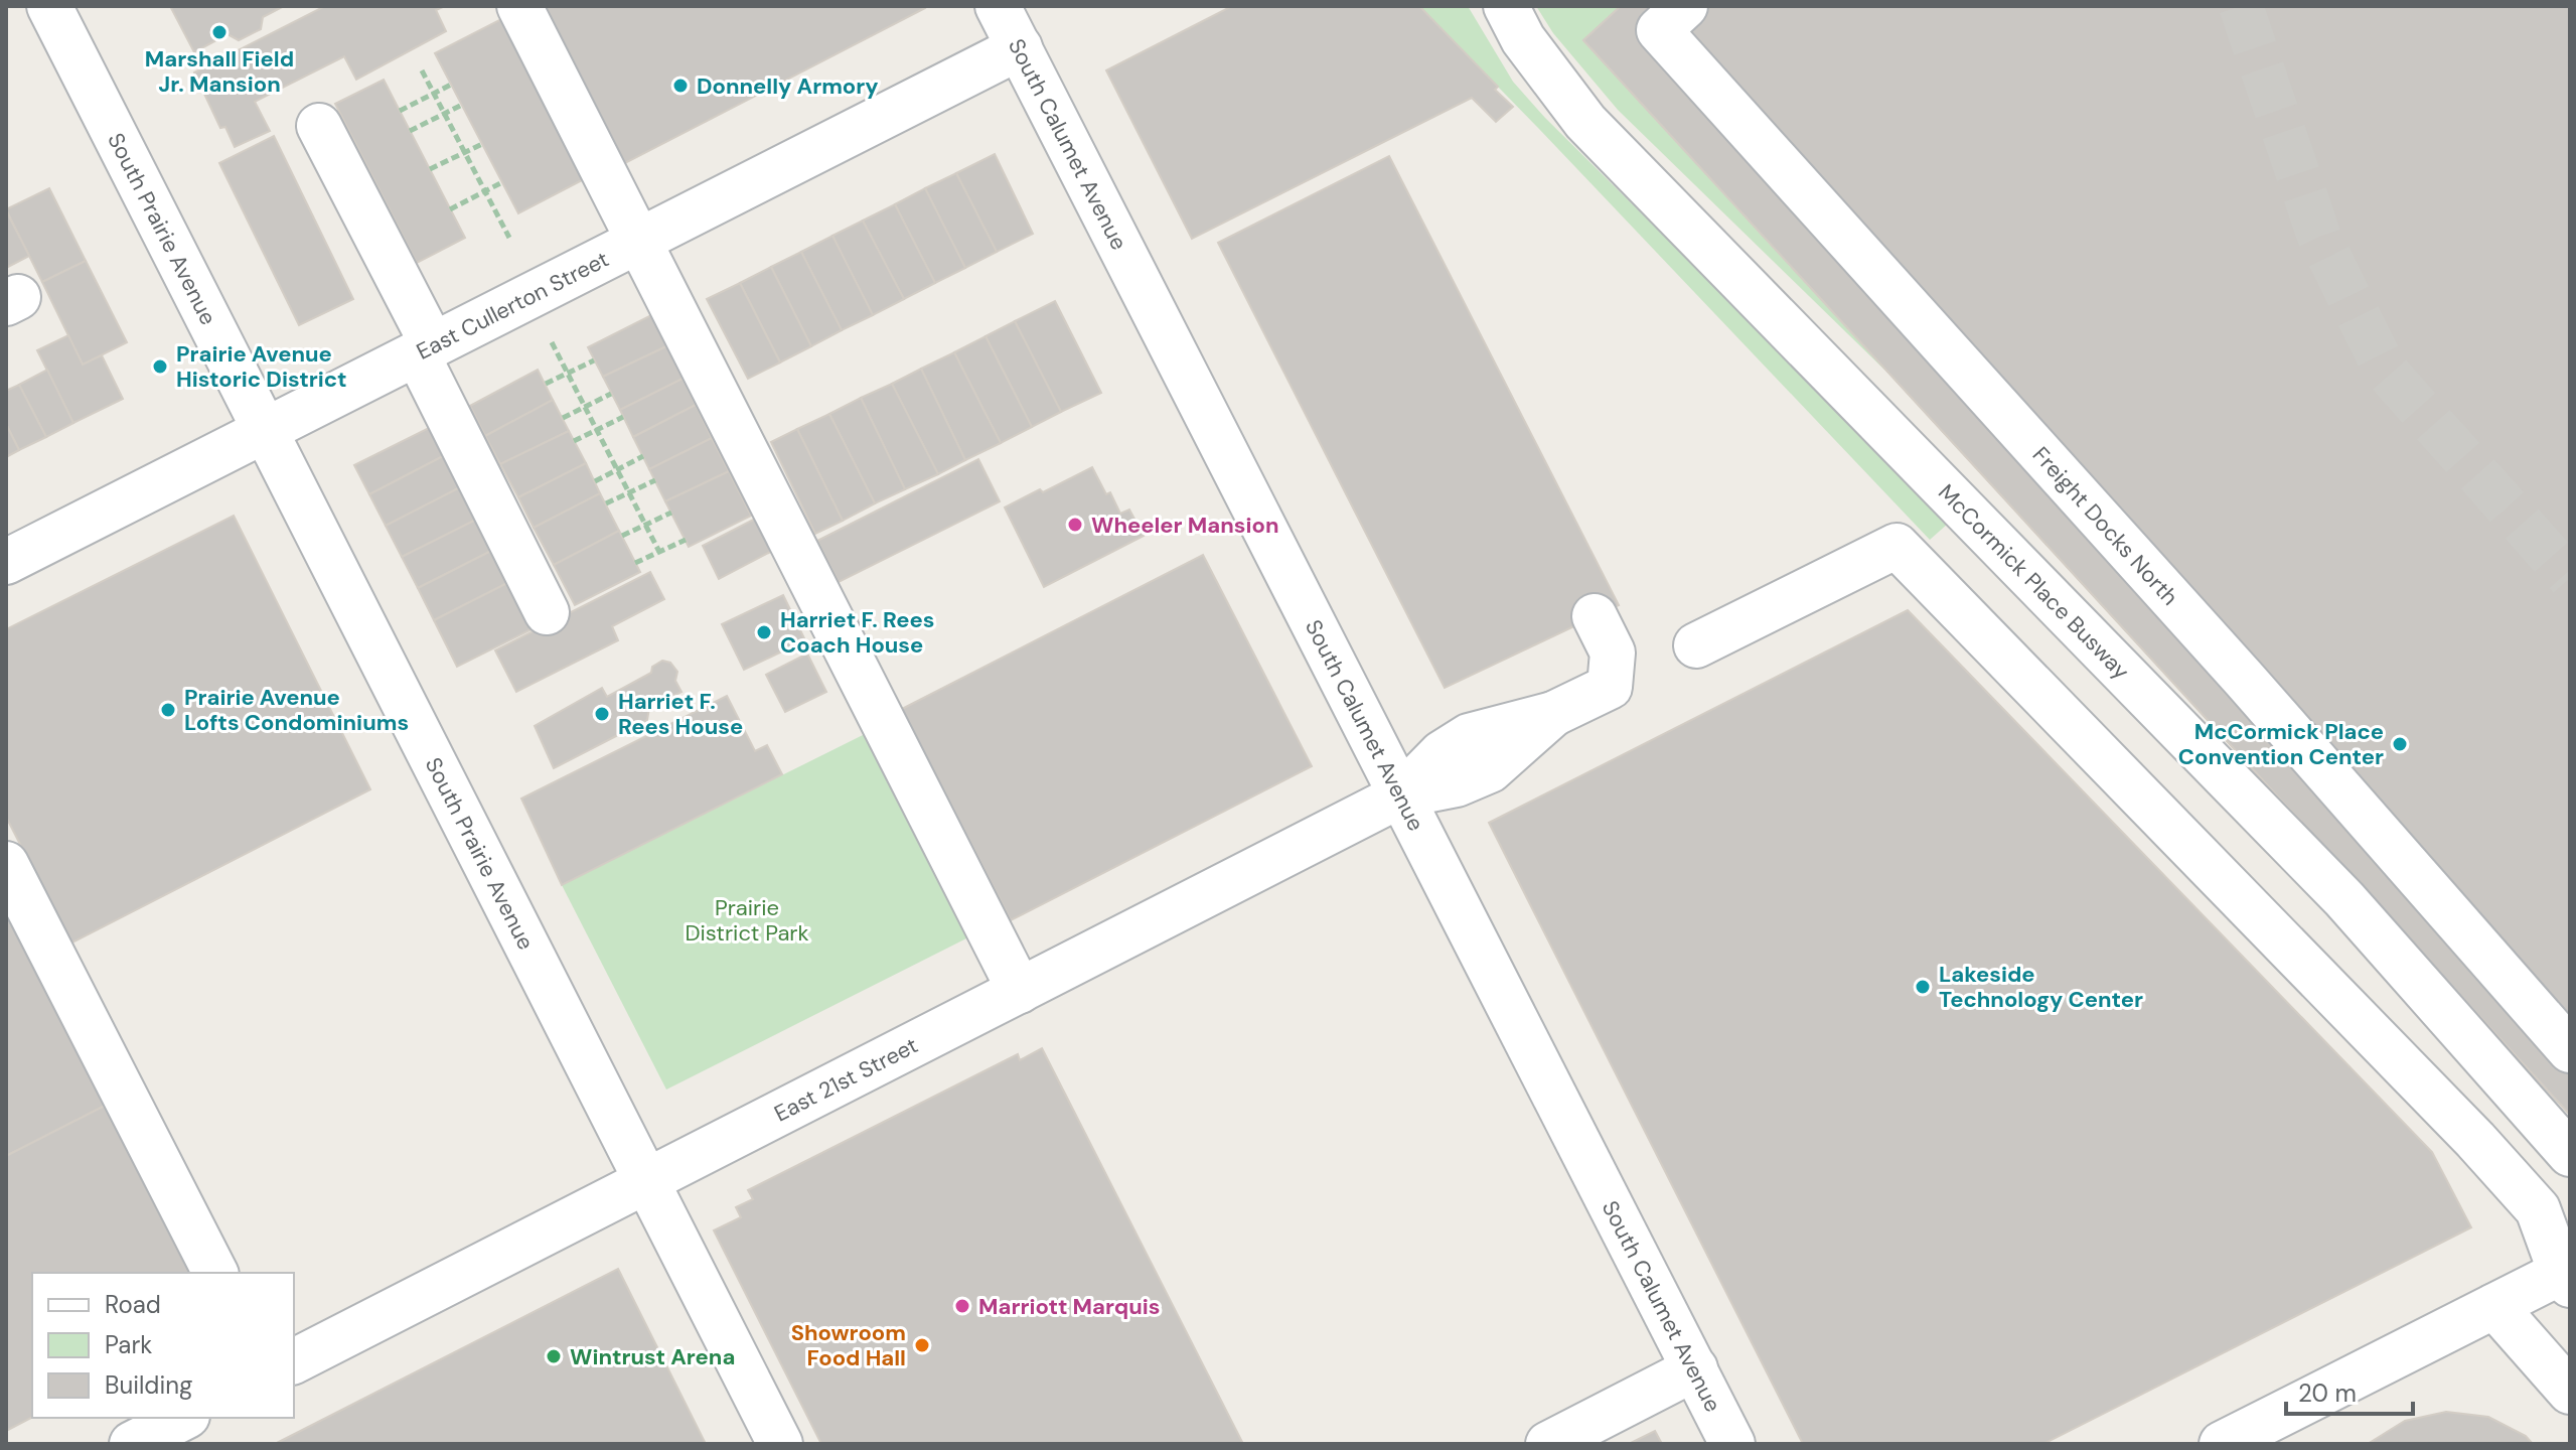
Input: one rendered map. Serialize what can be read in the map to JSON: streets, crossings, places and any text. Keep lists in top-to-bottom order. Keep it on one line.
{"streets":{"street":["South Calumet Avenue","South Prairie Avenue","East Cullerton Street","Freight Docks North","McCormick Place Busway","East 21st Street"]},"crossings":[["South Calumet Avenue","East Cullerton Street"],["South Calumet Avenue","East 21st Street"],["South Prairie Avenue","East Cullerton Street"],["South Prairie Avenue","East 21st Street"]],"parks":["Prairie District Park"],"places":["Marshall Field Jr. Mansion","Donnelly Armory","Prairie Avenue Historic District","Wheeler Mansion","Harriet F. Rees Coach House","Prairie Avenue Lofts Condominiums","Harriet F. Rees House","McCormick Place Convention Center","Lakeside Technology Center","Marriott Marquis","Showroom Food Hall","Wintrust Arena"],"legend":["Road","Park","Building"],"scale_bar":"20 m"}
